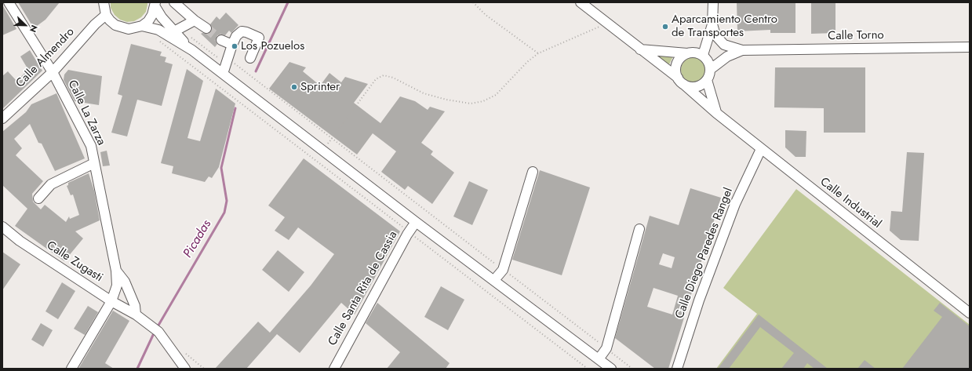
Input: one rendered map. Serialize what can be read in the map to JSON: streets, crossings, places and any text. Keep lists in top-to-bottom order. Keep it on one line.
{"streets":{"street":["Calle Torno","Calle Almendro","Calle La Zarza","Calle Industrial","Calle Diego Paredes Rangel","Calle Zugasti","Calle Santa Rita de Cassia"]},"crossings":[["Calle Torno","Calle Industrial"],["Calle Almendro","Calle La Zarza"],["Calle La Zarza","Calle Zugasti"],["Calle Industrial","Calle Diego Paredes Rangel"]],"water":["Picadas"],"places":["Aparcamiento Centro de Transportes","Los Pozuelos","Sprinter"],"north":"bottom right"}
